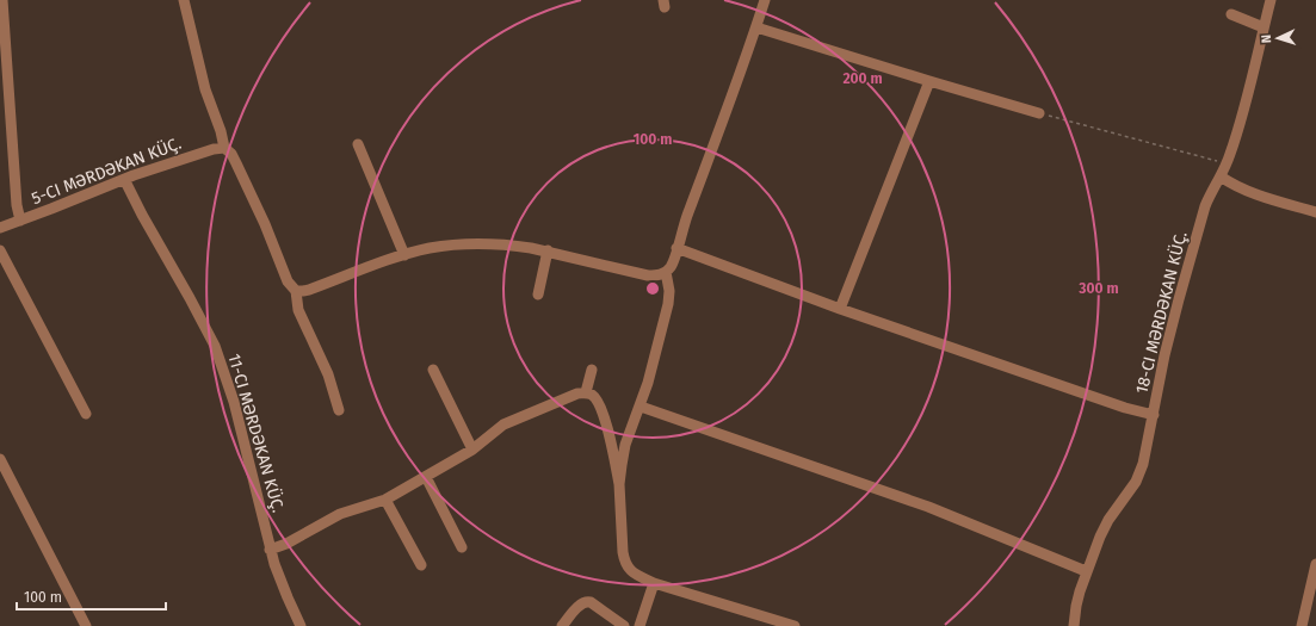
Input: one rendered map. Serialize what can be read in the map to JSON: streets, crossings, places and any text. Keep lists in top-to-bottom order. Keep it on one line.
{"streets":{"street":["5-CI MƏRDƏKAN KÜÇ.","18-CI MƏRDƏKAN KÜÇ.","11-CI MƏRDƏKAN KÜÇ."]},"crossings":[["5-CI MƏRDƏKAN KÜÇ.","11-CI MƏRDƏKAN KÜÇ."]],"scale_bar":"100 m","north":"left","rings":["200 m","100 m","300 m"]}
